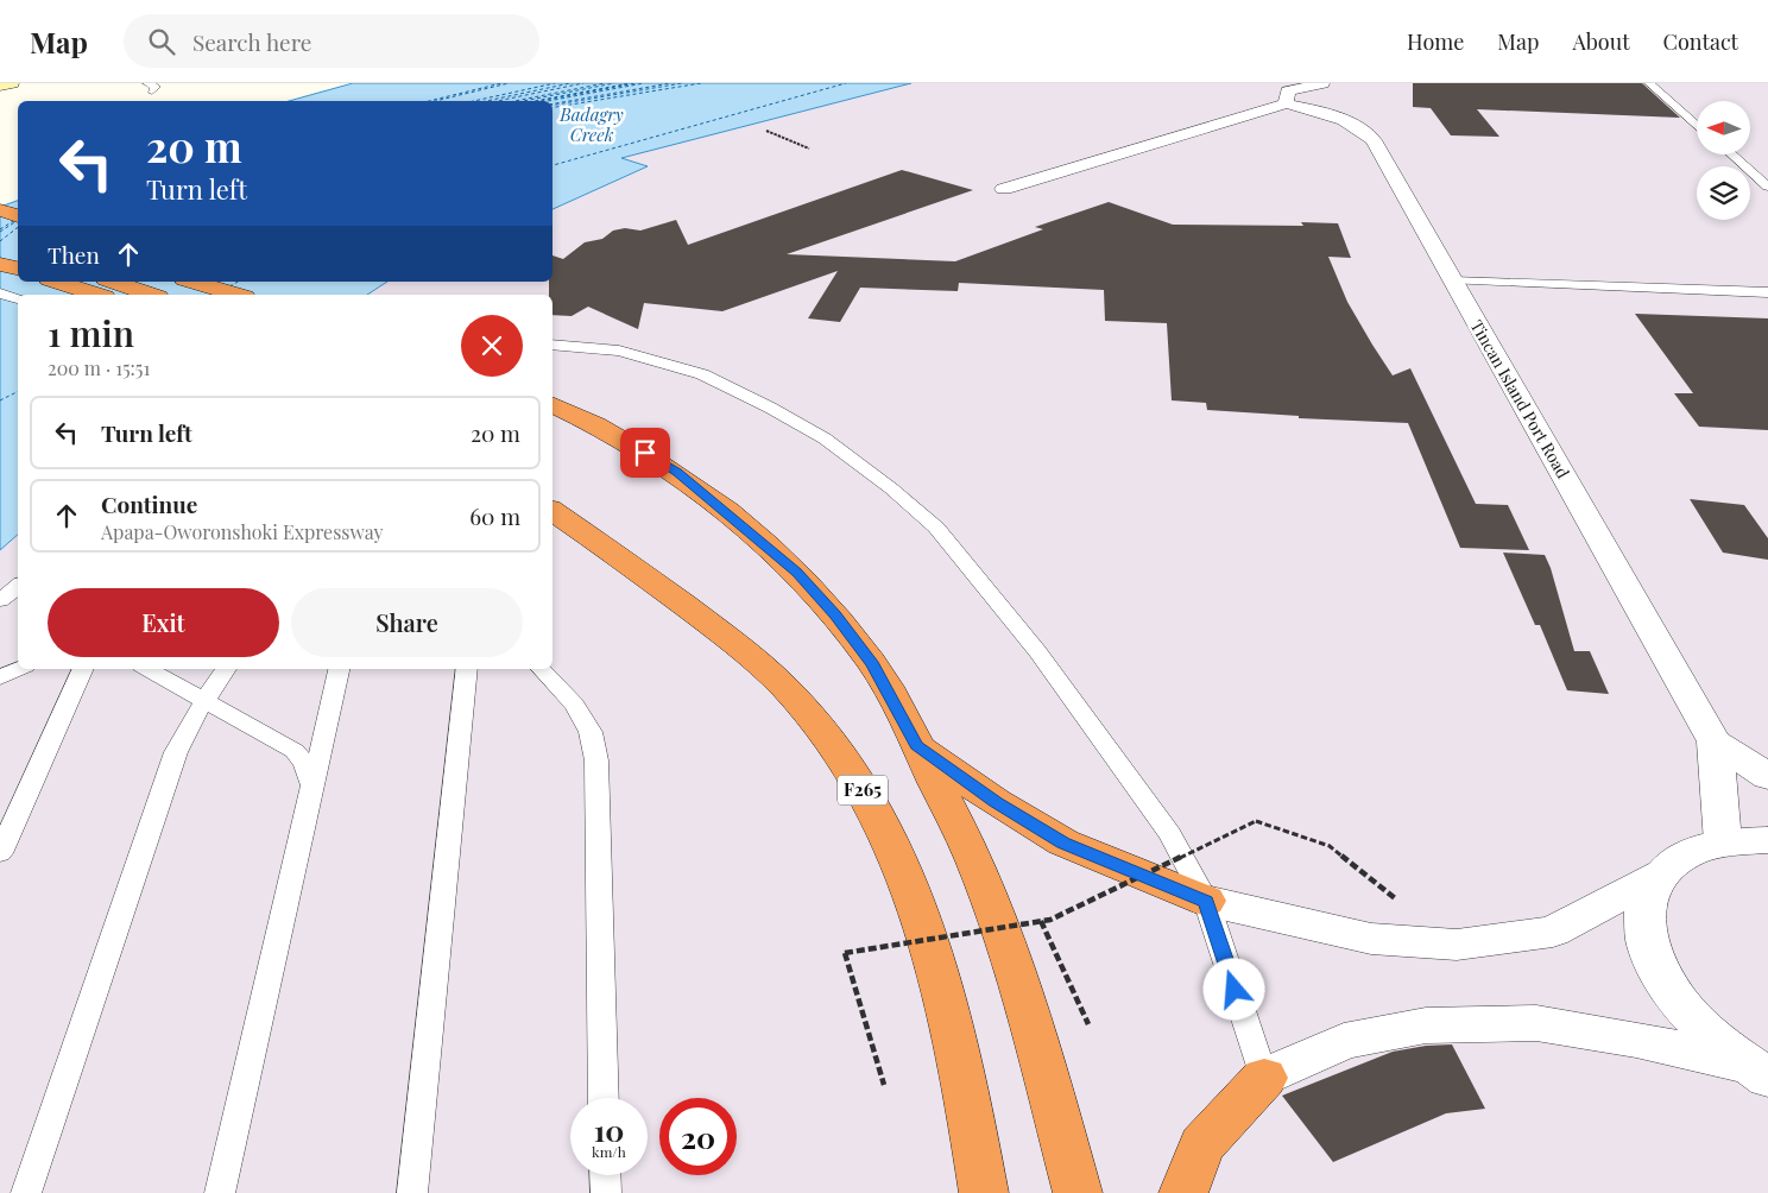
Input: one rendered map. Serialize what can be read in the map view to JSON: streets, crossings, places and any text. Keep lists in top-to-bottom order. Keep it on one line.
{"streets":{"highway":["F265"],"street":["Tincan Island Port Road"]},"water":["Badagry Creek"],"north":"left","page":{"header":"Map","search":"Search here","nav":["Home","Map","About","Contact"],"turn":["20 m","Turn left"],"then":"Then","heading":["1 min","200 m · 15:51"],"list":[{"name":"Turn left","value":"20 m"},{"name":"Continue","note":"Apapa-Oworonshoki Expressway","value":"60 m"}],"buttons":["Exit","Share"],"speed":"10 km/h","limit":"20"}}
